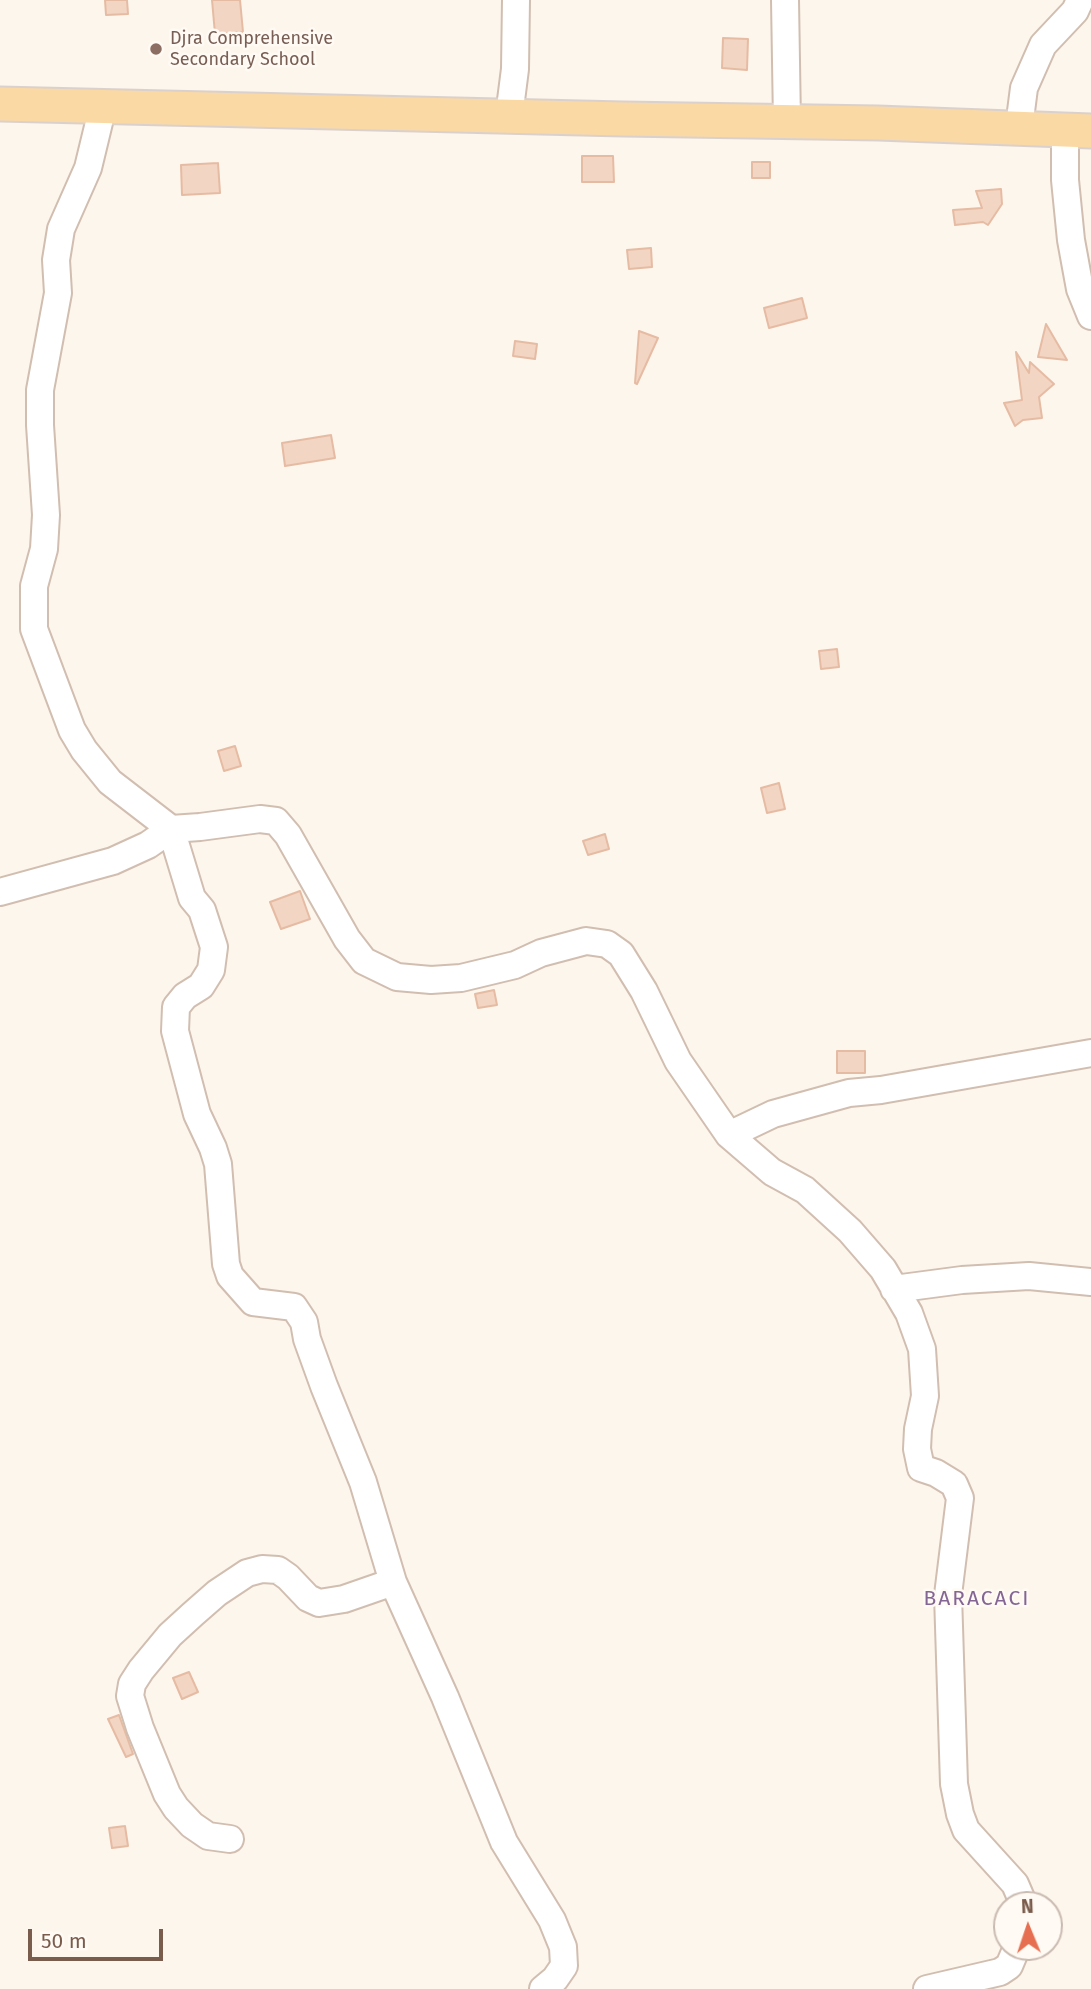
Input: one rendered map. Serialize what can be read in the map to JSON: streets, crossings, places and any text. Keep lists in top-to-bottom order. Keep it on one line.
{"districts":["BARACACI"],"places":["Djra Comprehensive Secondary School"],"scale_bar":"50 m","north":"top"}
